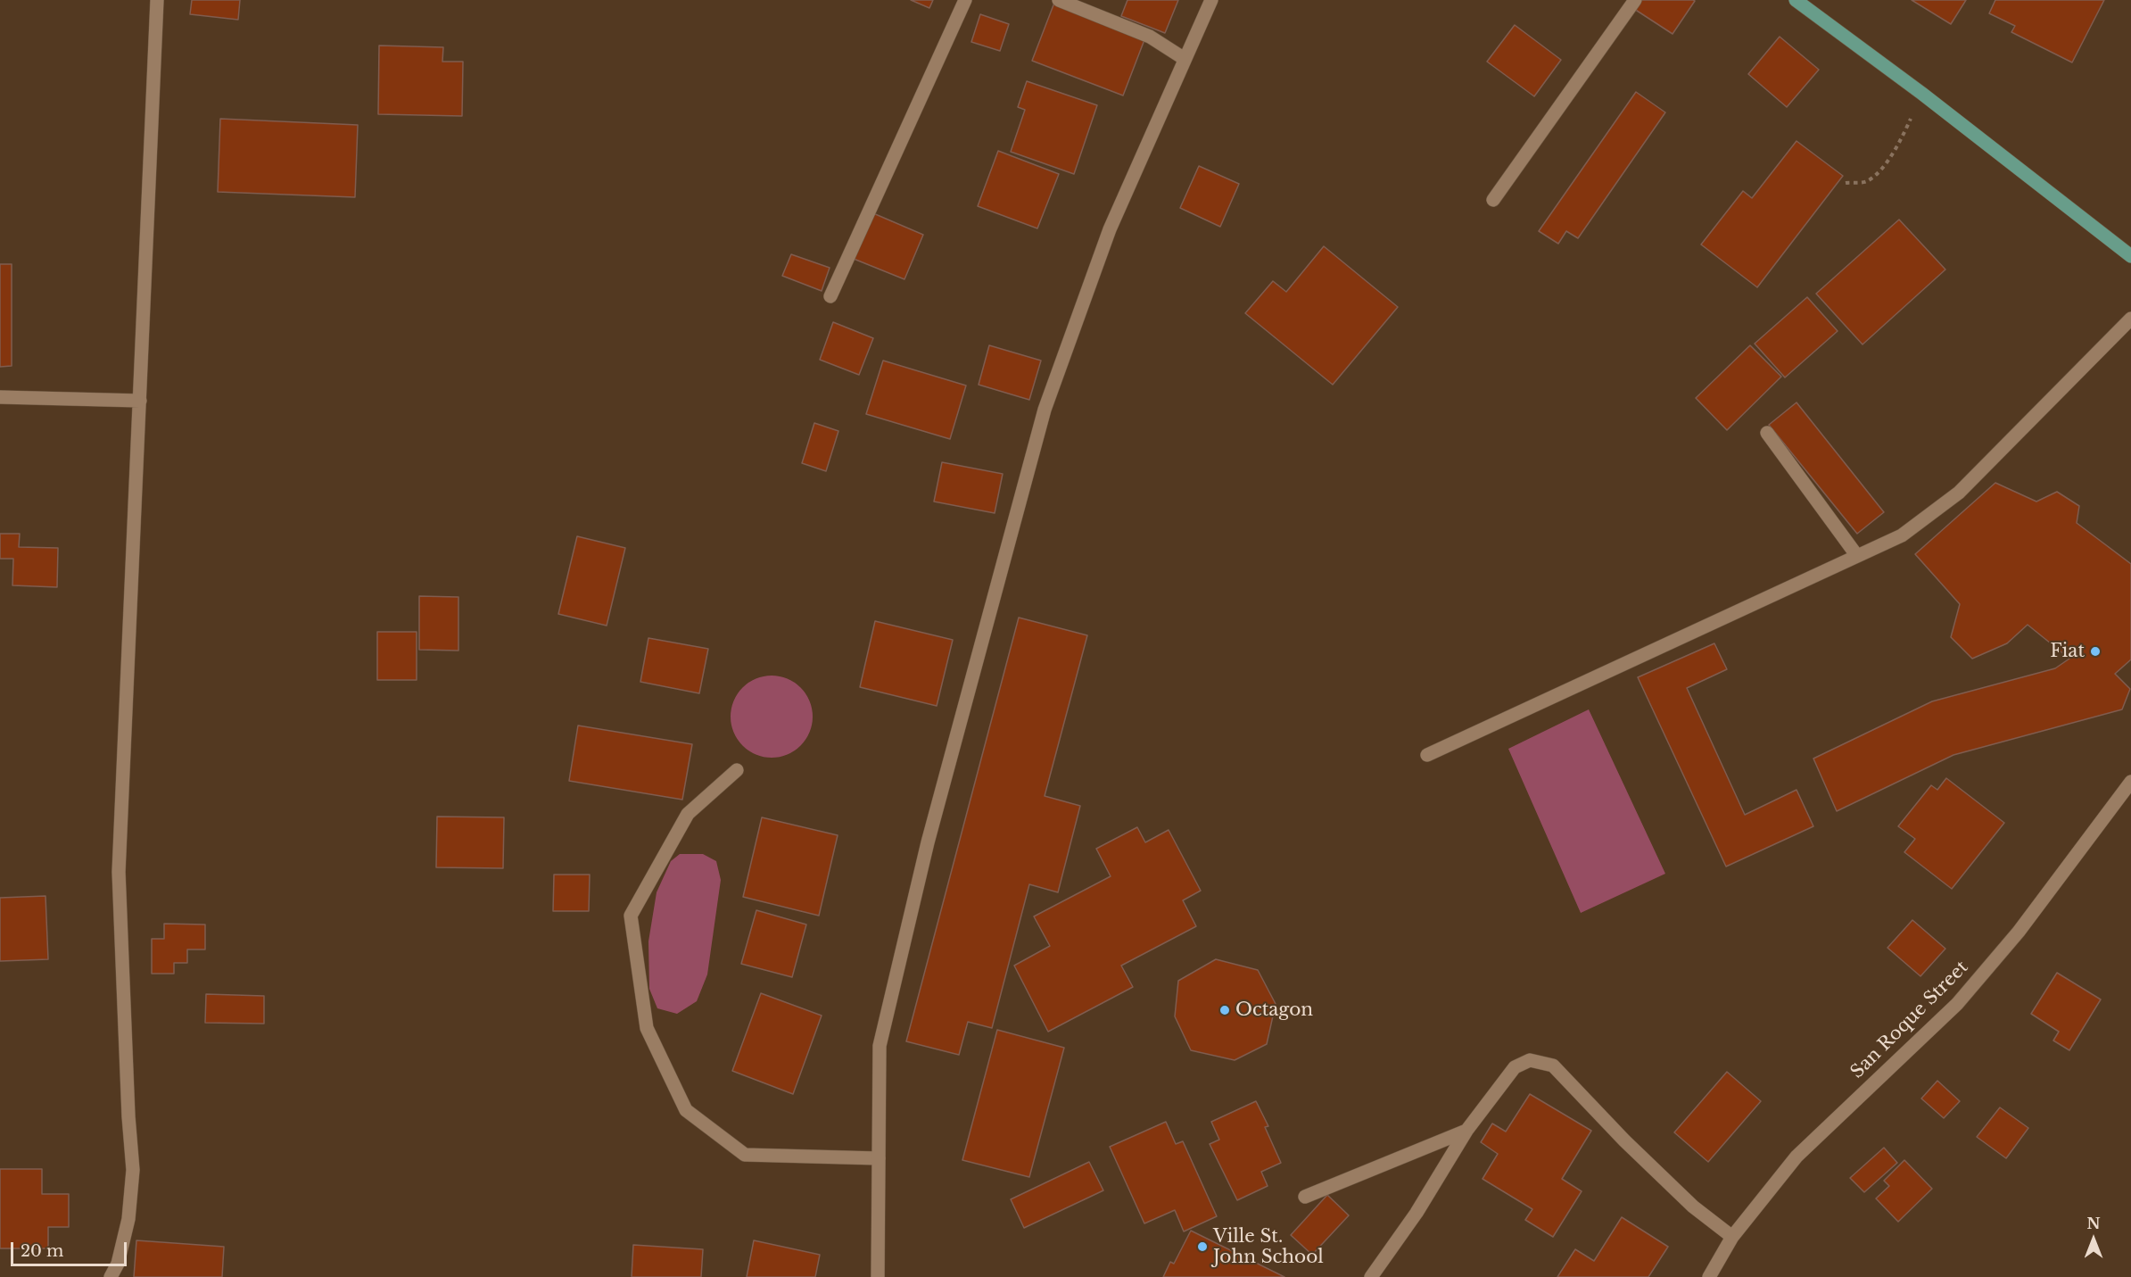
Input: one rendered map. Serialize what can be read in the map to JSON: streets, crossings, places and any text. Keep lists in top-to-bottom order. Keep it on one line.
{"streets":{"street":["San Roque Street"]},"places":["Fiat","Octagon","Ville St. John School"],"scale_bar":"20 m","north":"top"}
